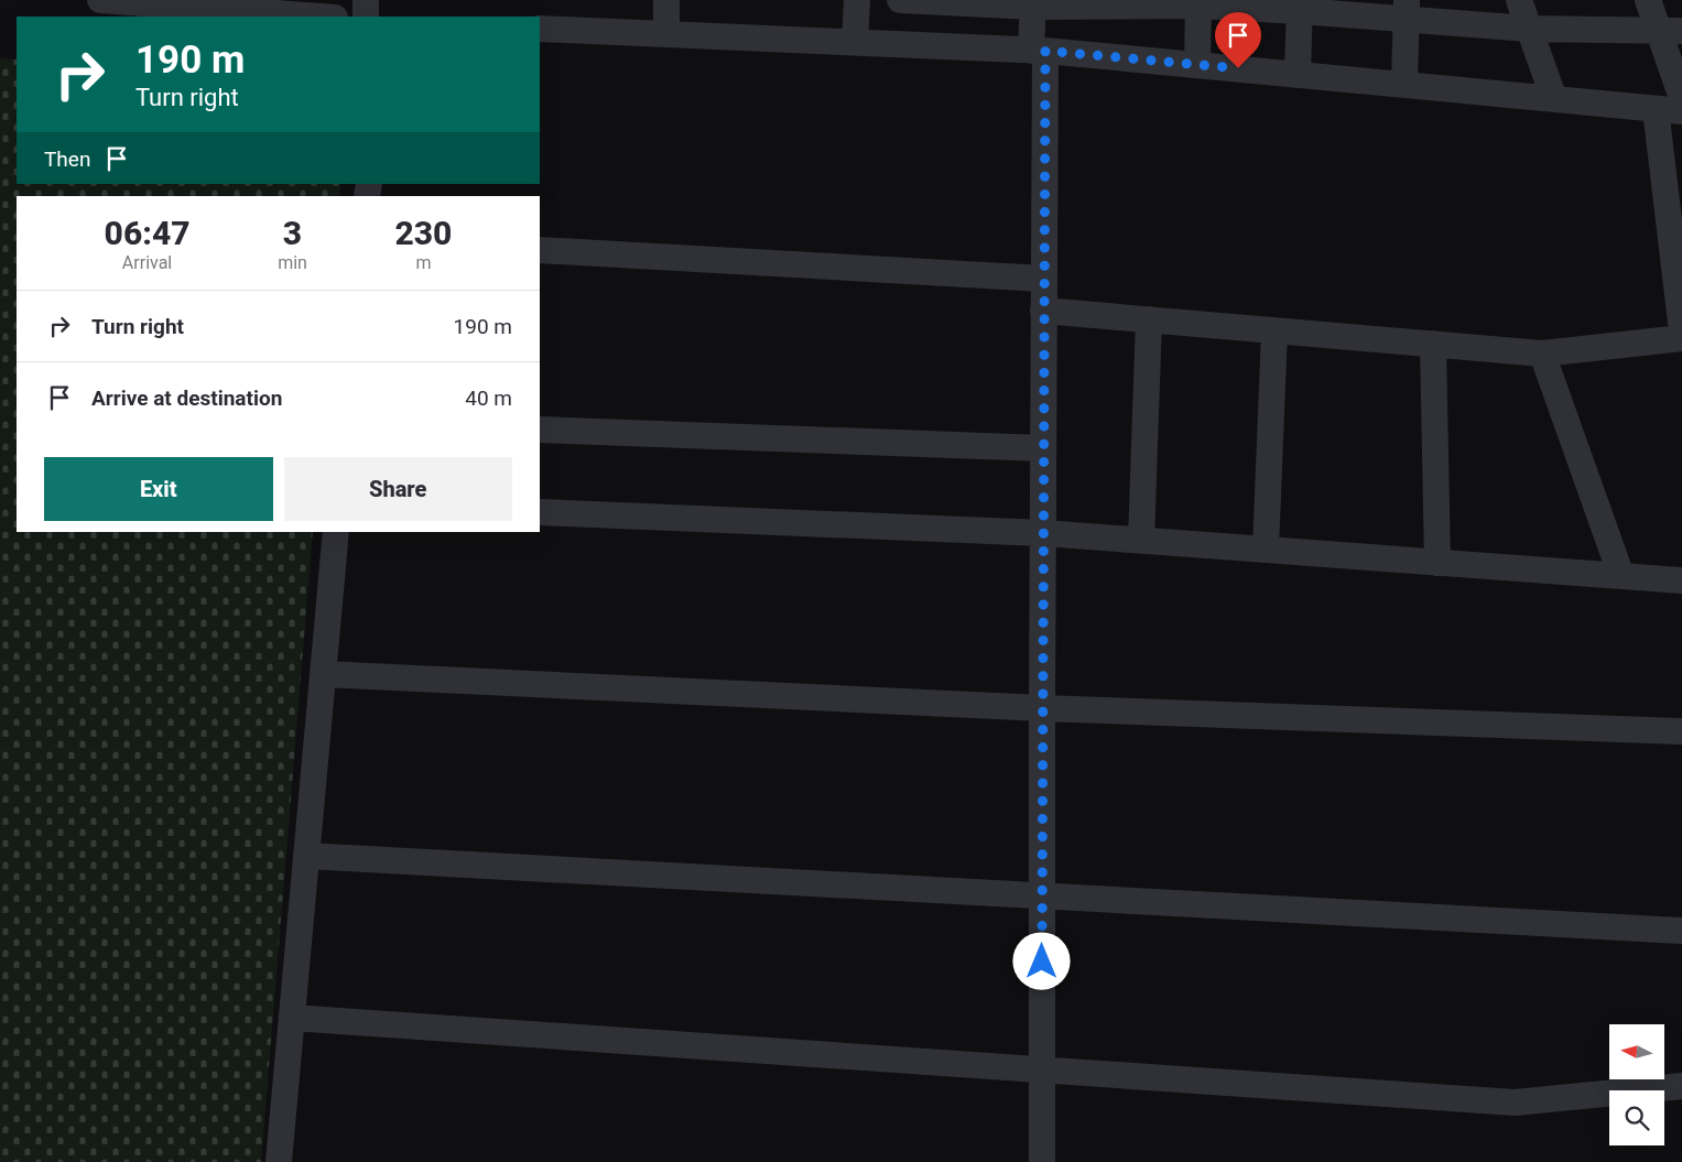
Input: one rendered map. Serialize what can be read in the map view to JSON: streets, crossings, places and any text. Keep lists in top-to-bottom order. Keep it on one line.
{"north":"left","page":{"turn":["190 m","Turn right"],"then":"Then","eta":["06:47","Arrival","3","min","230","m"],"list":[{"name":"Turn right","value":"190 m"},{"name":"Arrive at destination","value":"40 m"}],"buttons":["Exit","Share"]}}
